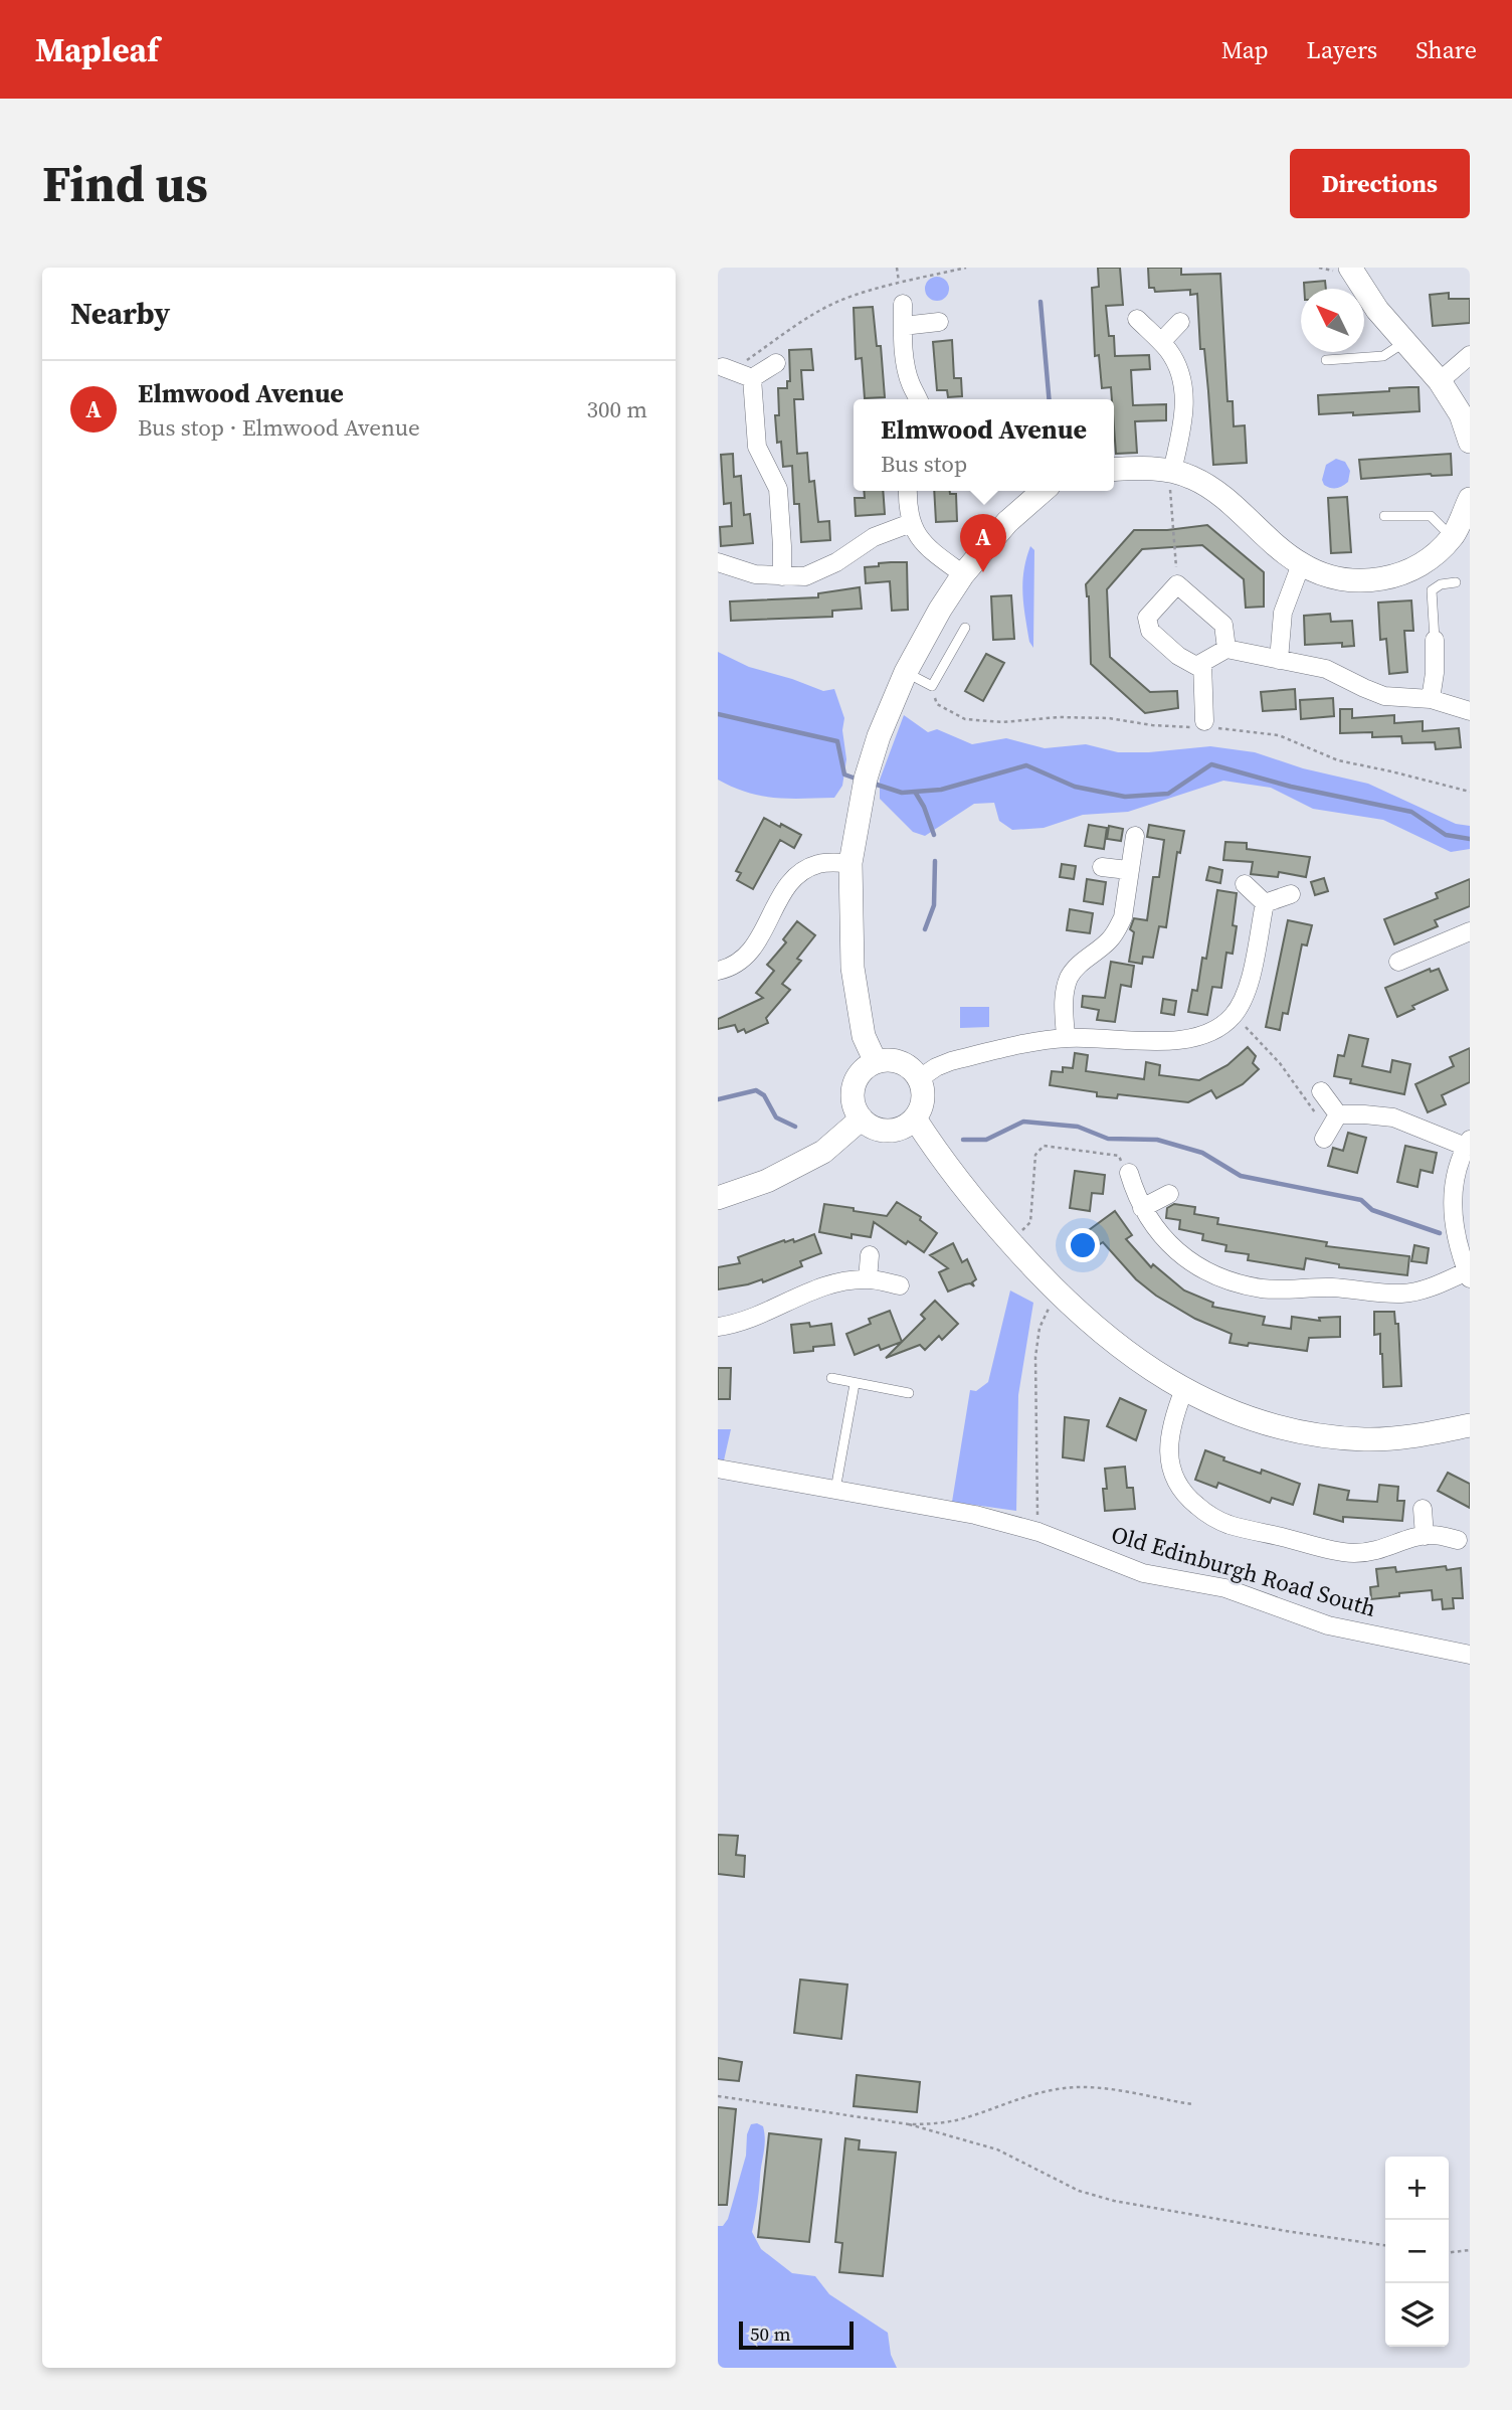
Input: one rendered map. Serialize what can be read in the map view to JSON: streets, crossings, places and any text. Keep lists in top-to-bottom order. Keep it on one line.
{"streets":{"street":["Old Edinburgh Road South"]},"scale_bar":"50 m","north":"top left","page":{"header":"Mapleaf","nav":["Map","Layers","Share"],"buttons":"Directions","title":"Find us","heading":"Nearby","list":[{"mark":"A","name":"Elmwood Avenue","note":"Bus stop · Elmwood Avenue","value":"300 m"}],"popup":["Elmwood Avenue","Bus stop"],"pins":"A","map_buttons":["+","−"],"scale":"50 m"}}
